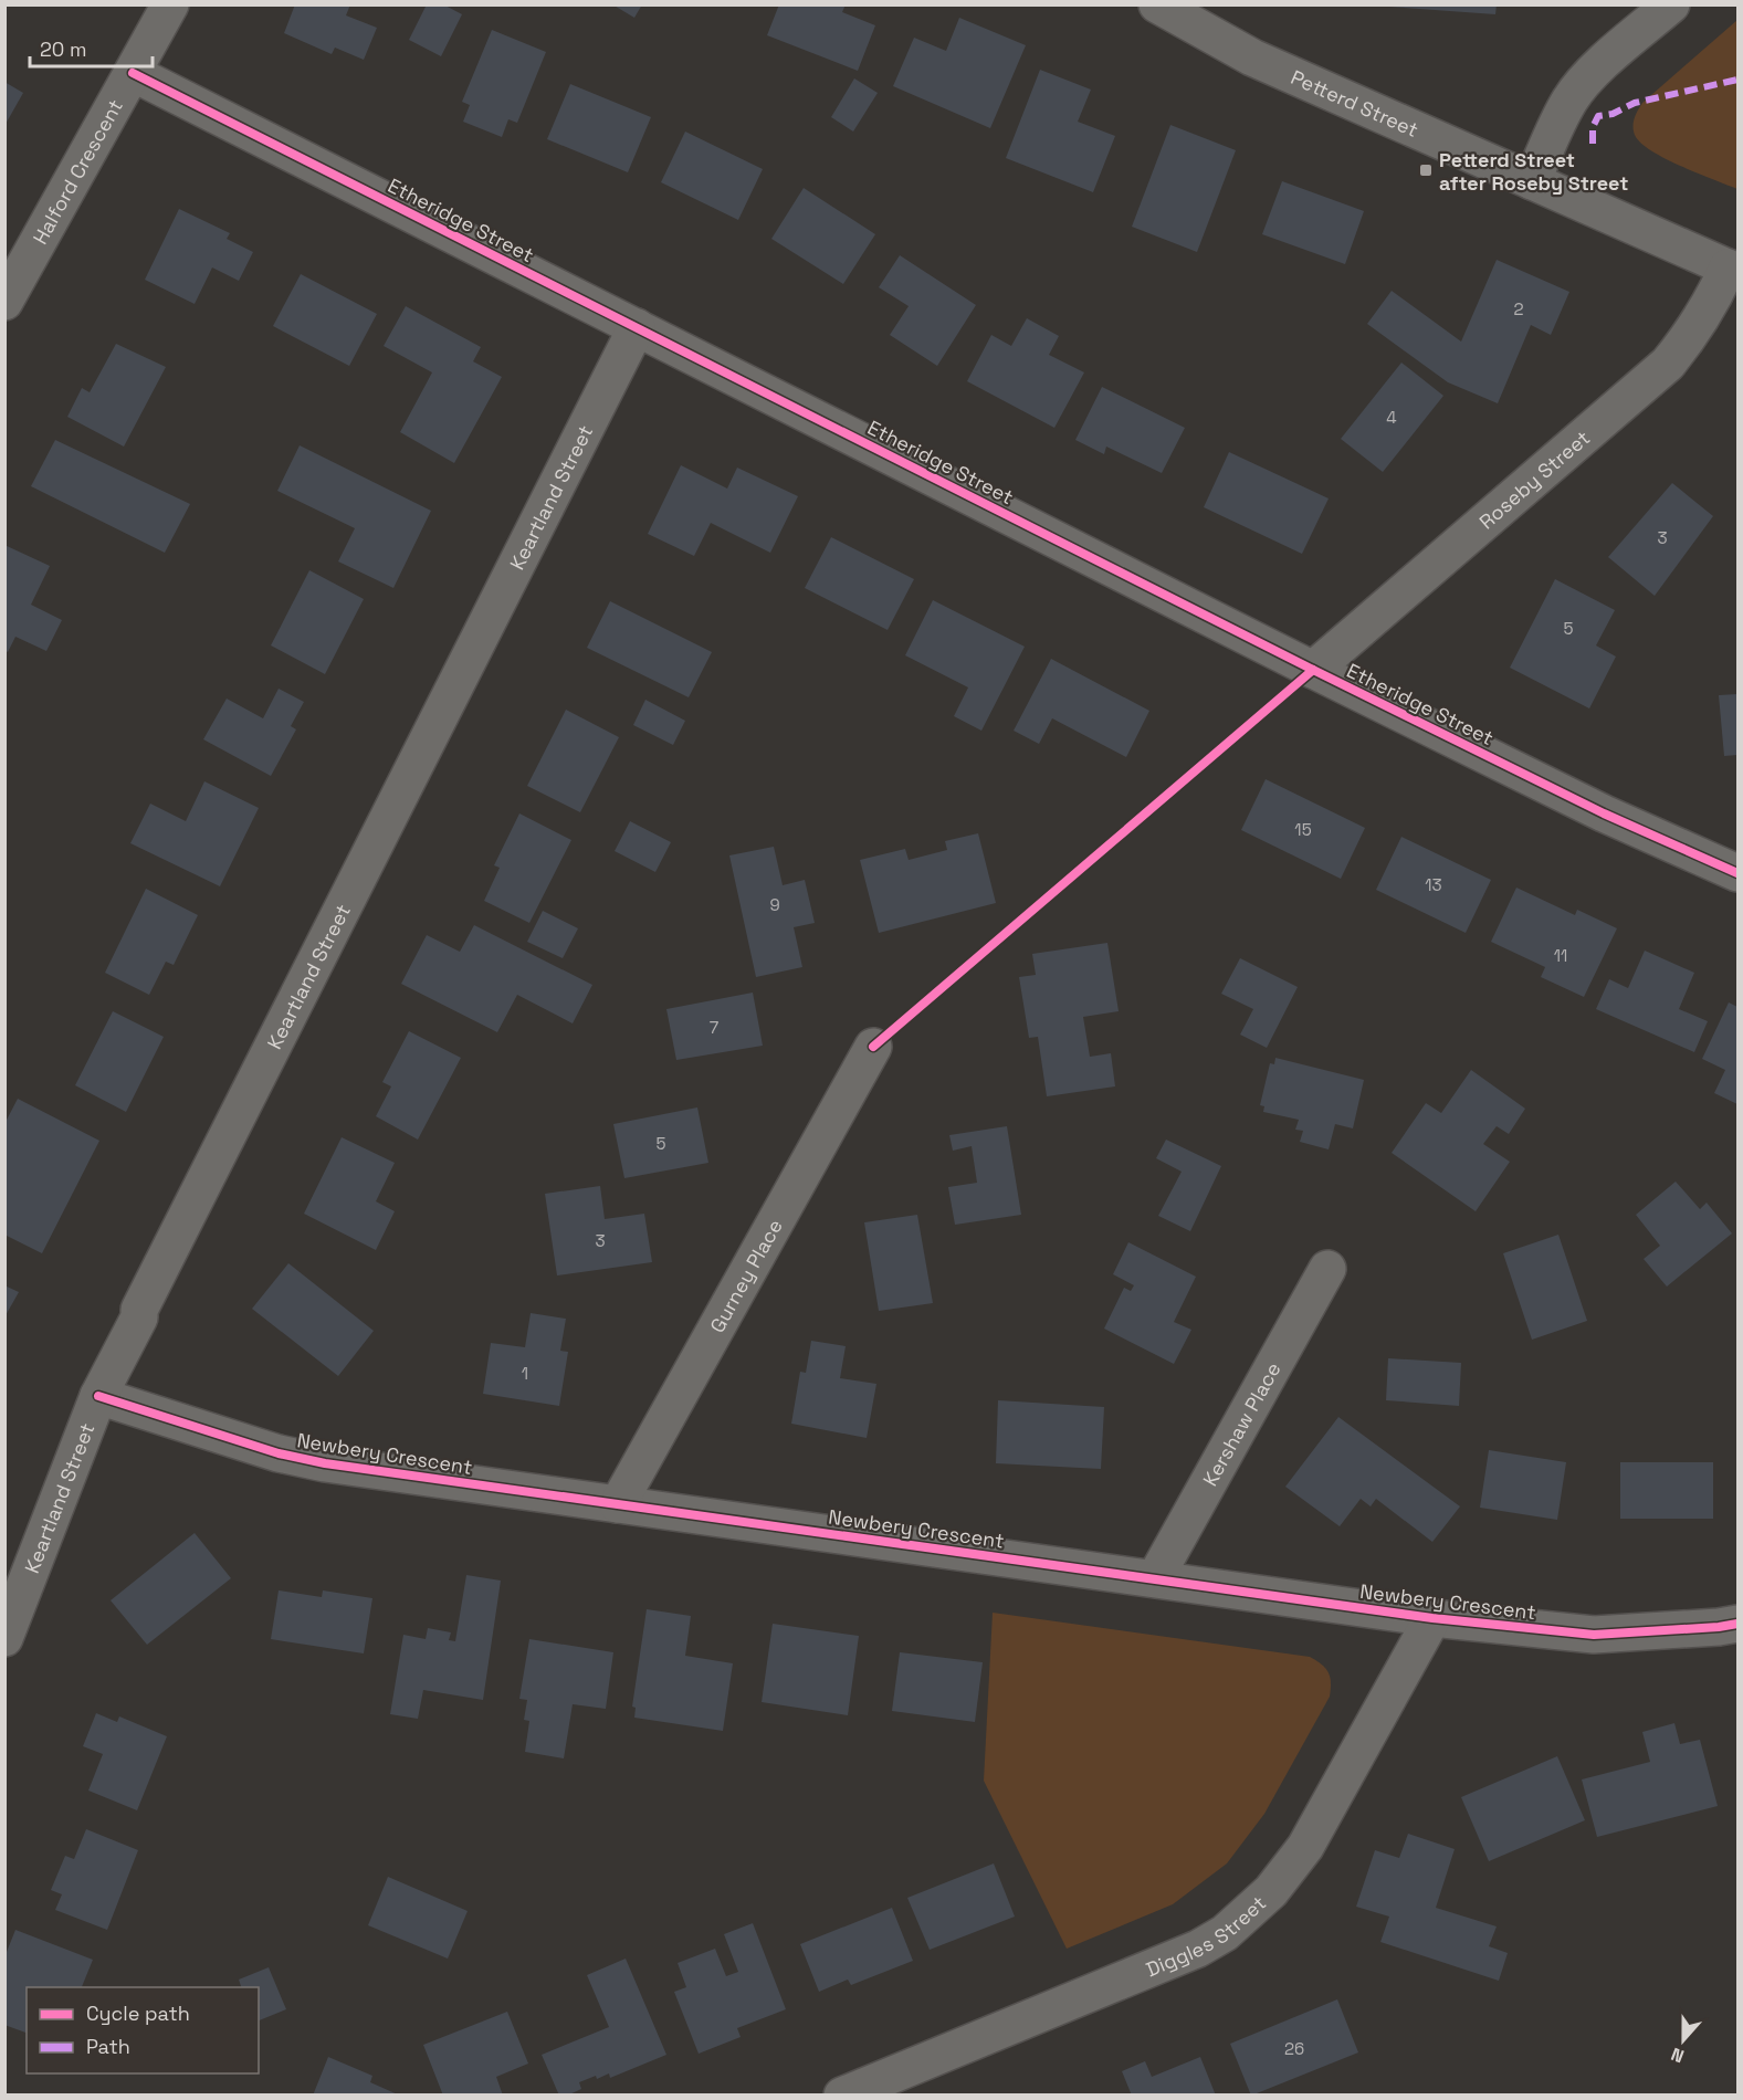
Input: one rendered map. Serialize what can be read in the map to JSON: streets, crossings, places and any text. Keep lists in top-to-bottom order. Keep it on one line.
{"streets":{"street":["Petterd Street","Halford Crescent","Etheridge Street","Roseby Street","Keartland Street","Gurney Place","Kershaw Place","Newbery Crescent","Diggles Street"]},"crossings":[["Petterd Street","Roseby Street"],["Halford Crescent","Etheridge Street"],["Etheridge Street","Roseby Street"],["Etheridge Street","Keartland Street"],["Keartland Street","Newbery Crescent"],["Gurney Place","Newbery Crescent"],["Kershaw Place","Newbery Crescent"],["Newbery Crescent","Diggles Street"]],"places":{"transit":["Petterd Street after Roseby Street"]},"house_numbers":["2","4","3","5","15","13","9","11","7","5","3","1","26"],"legend":["Cycle path","Path"],"scale_bar":"20 m","north":"bottom"}
